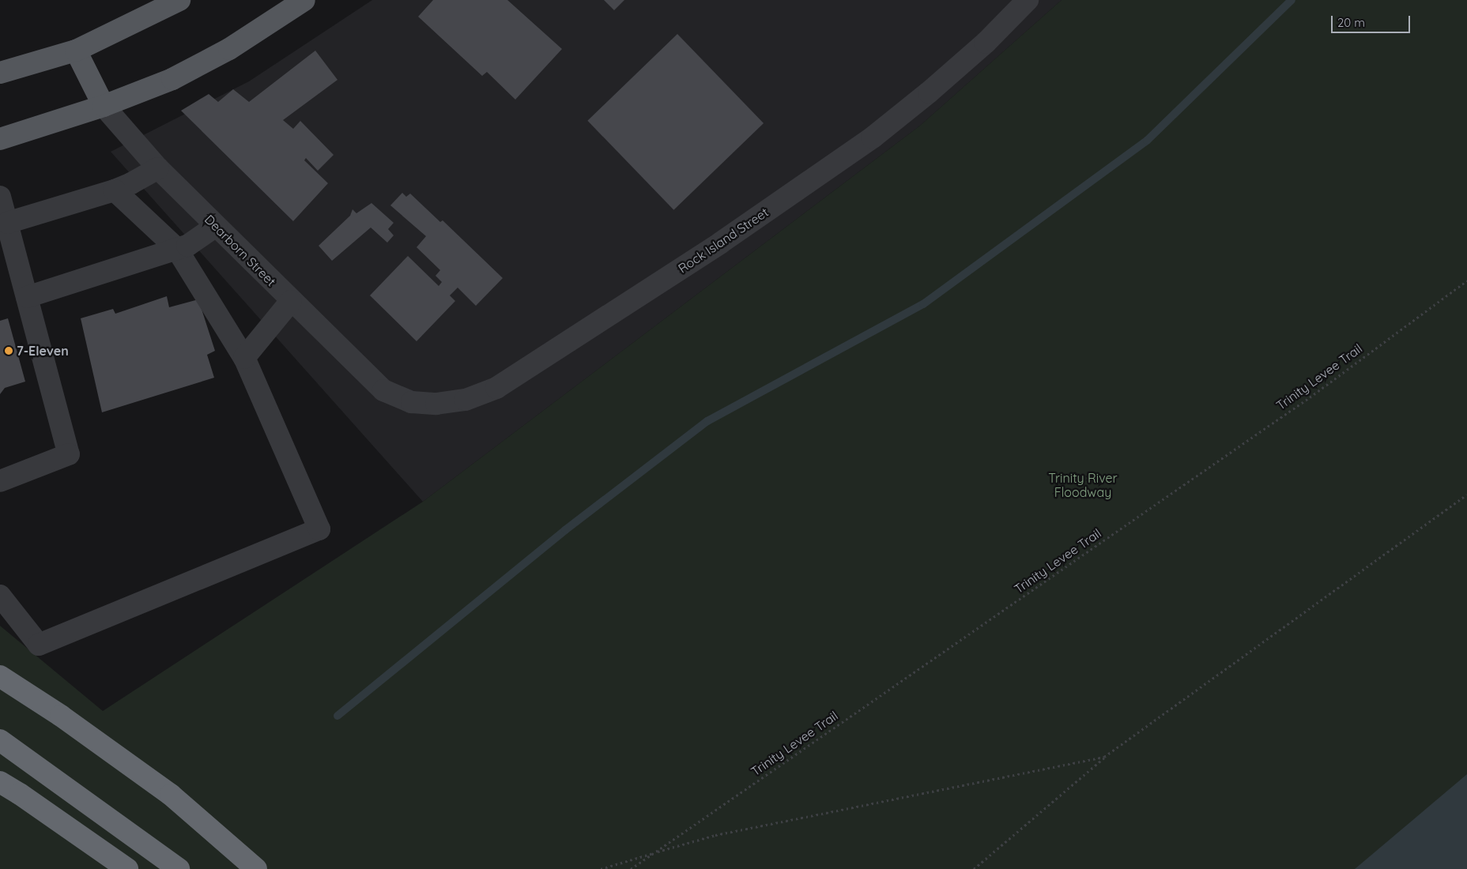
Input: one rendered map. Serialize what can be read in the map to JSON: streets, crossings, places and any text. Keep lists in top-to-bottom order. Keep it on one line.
{"streets":{"street":["Rock Island Street","Dearborn Street"],"path":["Trinity Levee Trail"]},"crossings":[["Rock Island Street","Dearborn Street"]],"parks":["Trinity River Floodway"],"places":["7-Eleven"],"scale_bar":"20 m"}
